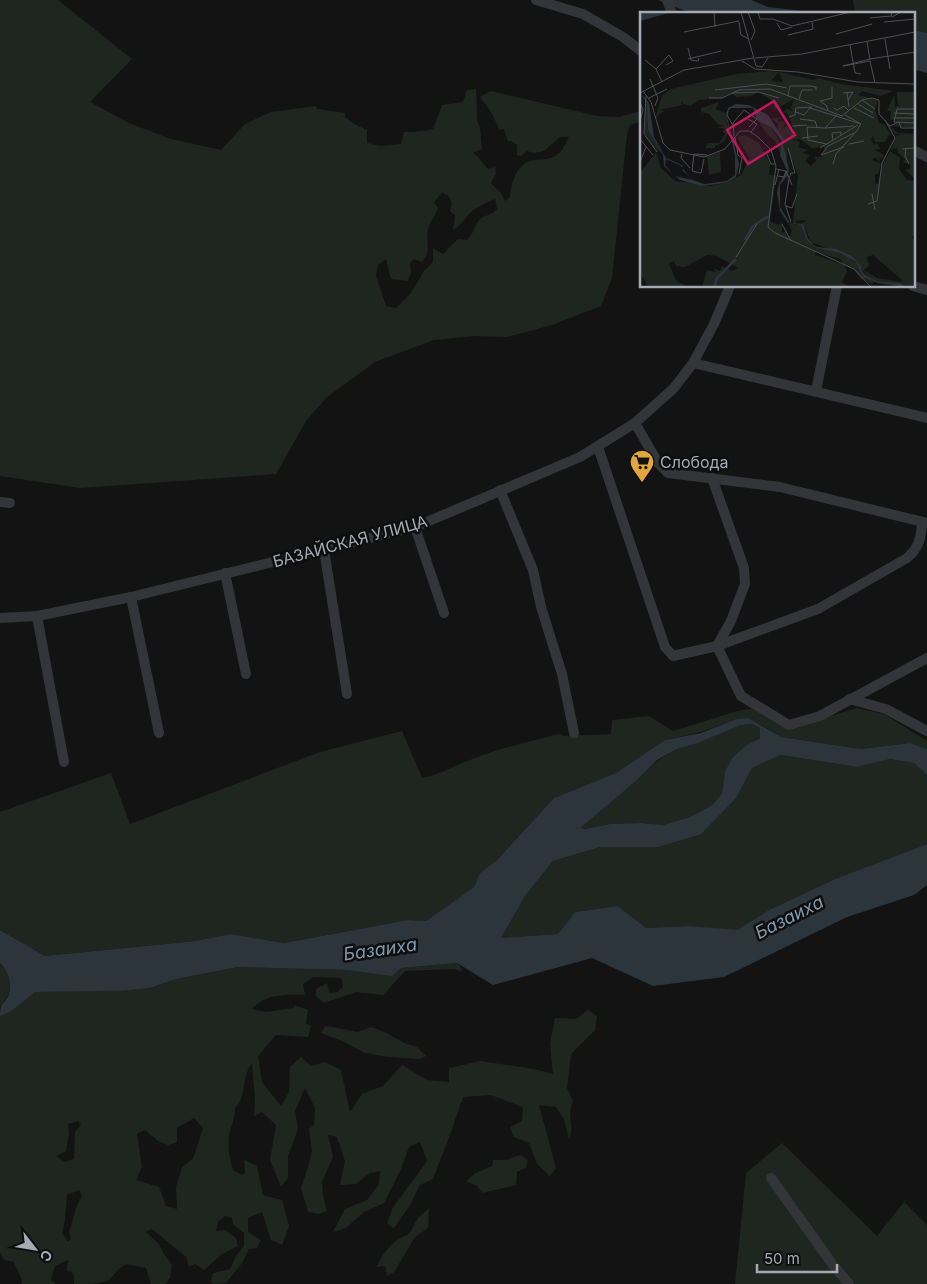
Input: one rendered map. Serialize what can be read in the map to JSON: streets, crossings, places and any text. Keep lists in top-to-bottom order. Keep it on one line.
{"streets":{"street":["БАЗАЙСКАЯ УЛИЦА"]},"water":["Базаиха"],"places":{"supermarket":["Слобода"]},"scale_bar":"50 m","north":"bottom right"}
